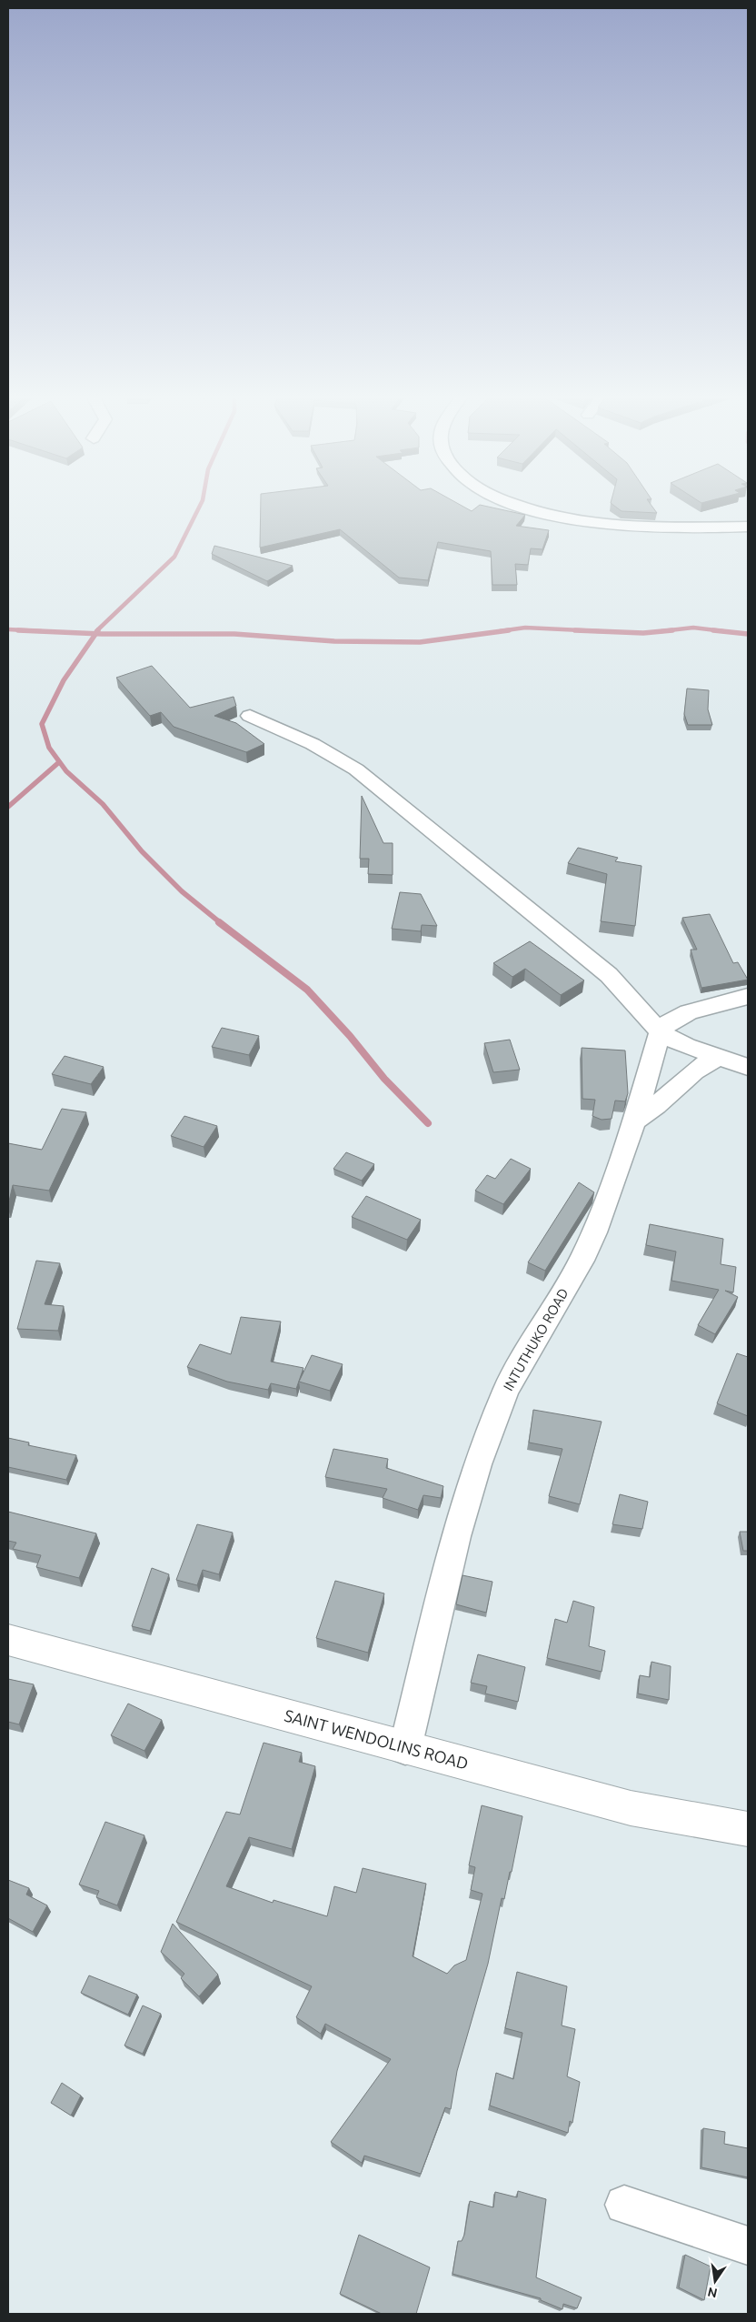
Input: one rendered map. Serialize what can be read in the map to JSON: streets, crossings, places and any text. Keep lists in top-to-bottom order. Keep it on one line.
{"streets":{"street":["INTUTHUKO ROAD","SAINT WENDOLINS ROAD"]},"crossings":[["INTUTHUKO ROAD","SAINT WENDOLINS ROAD"]],"north":"bottom"}
